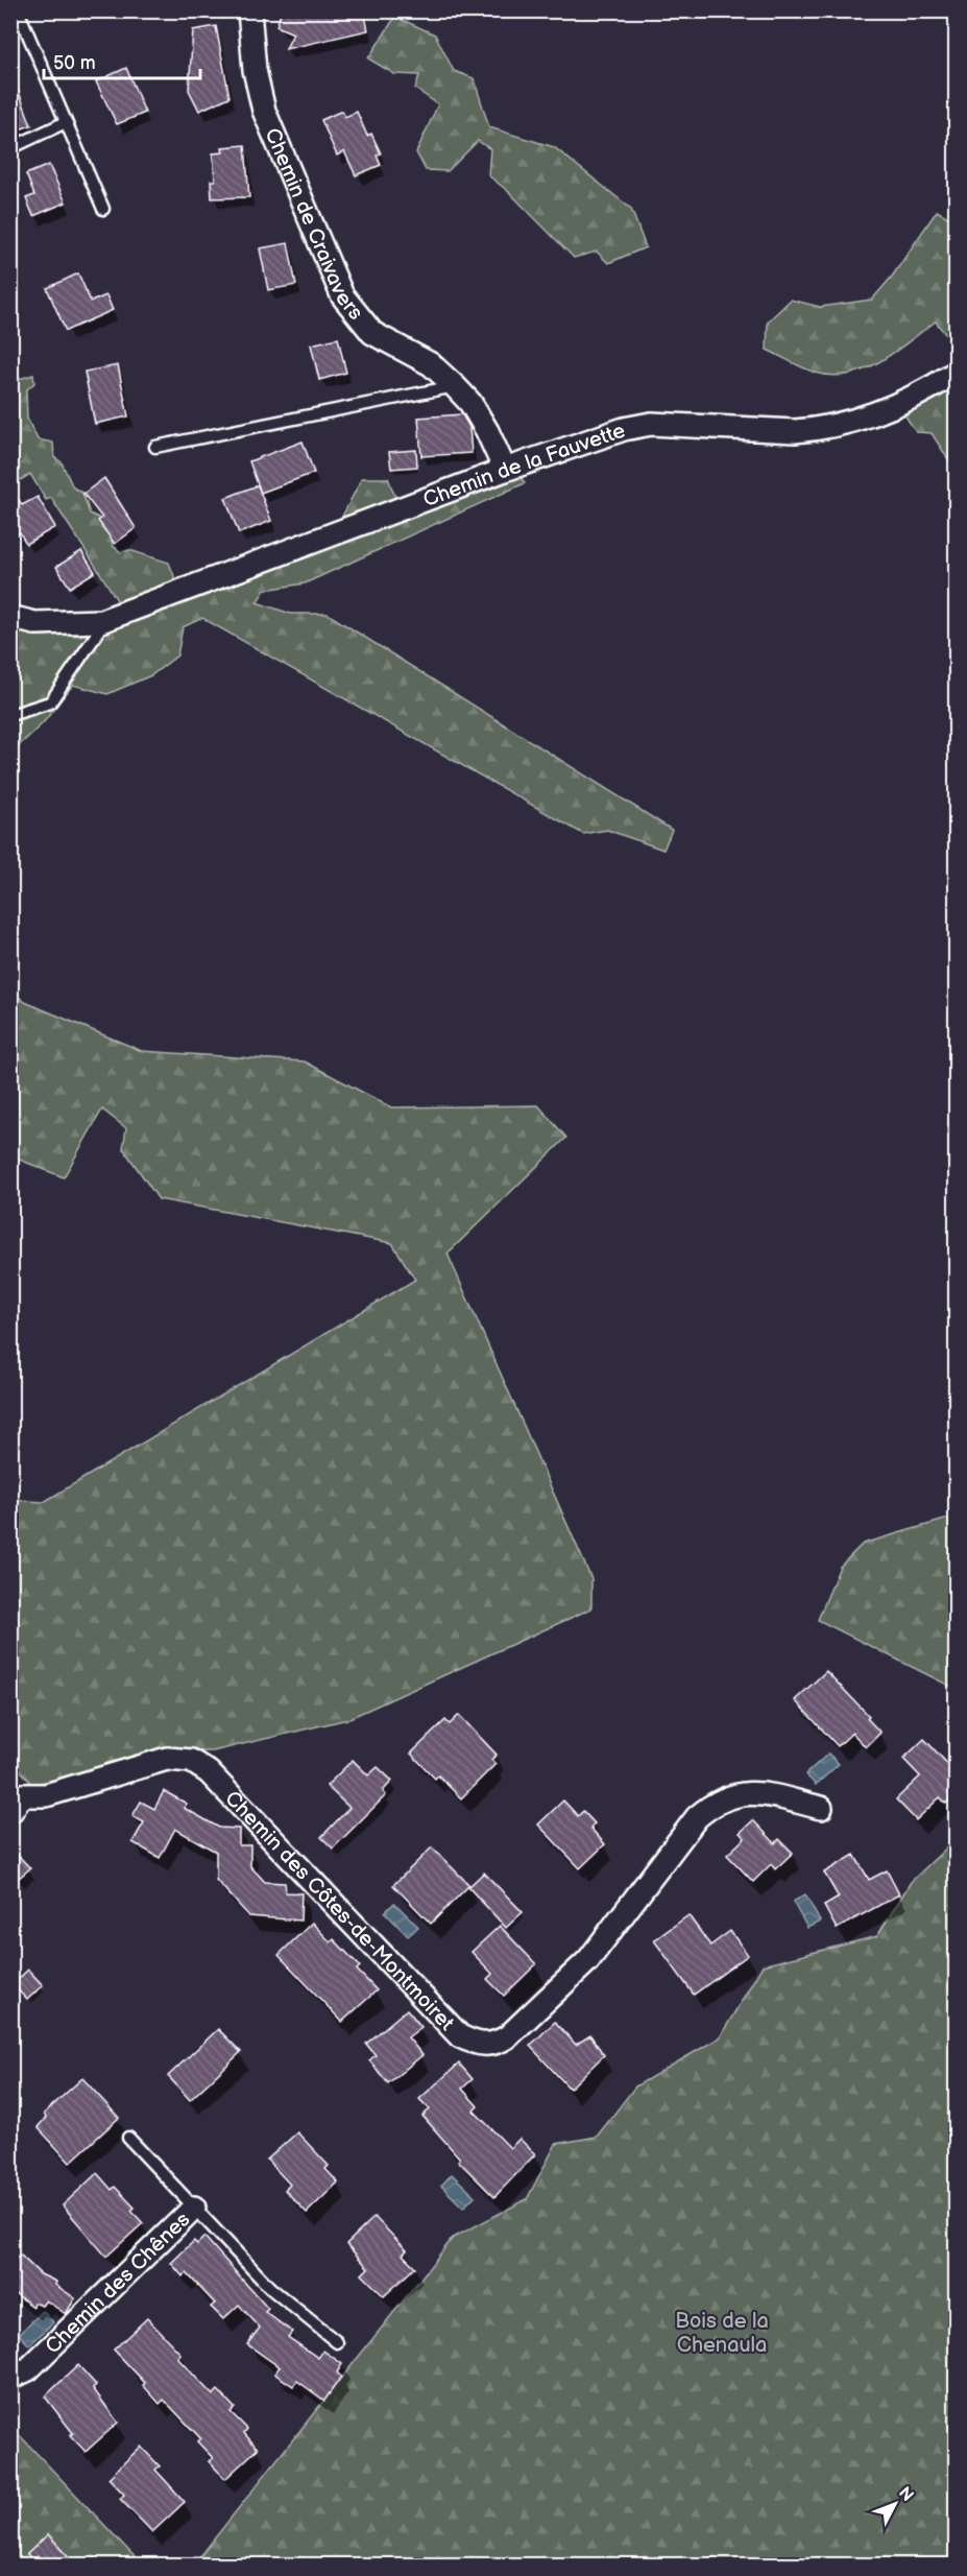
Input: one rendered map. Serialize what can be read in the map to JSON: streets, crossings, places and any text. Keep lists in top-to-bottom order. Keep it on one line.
{"streets":{"street":["Chemin de Craivavers","Chemin de la Fauvette","Chemin des Côtes-de-Montmoiret","Chemin des Chênes"]},"crossings":[["Chemin de Craivavers","Chemin de la Fauvette"]],"parks":["Bois de la Chenaula"],"scale_bar":"50 m","north":"top right"}
